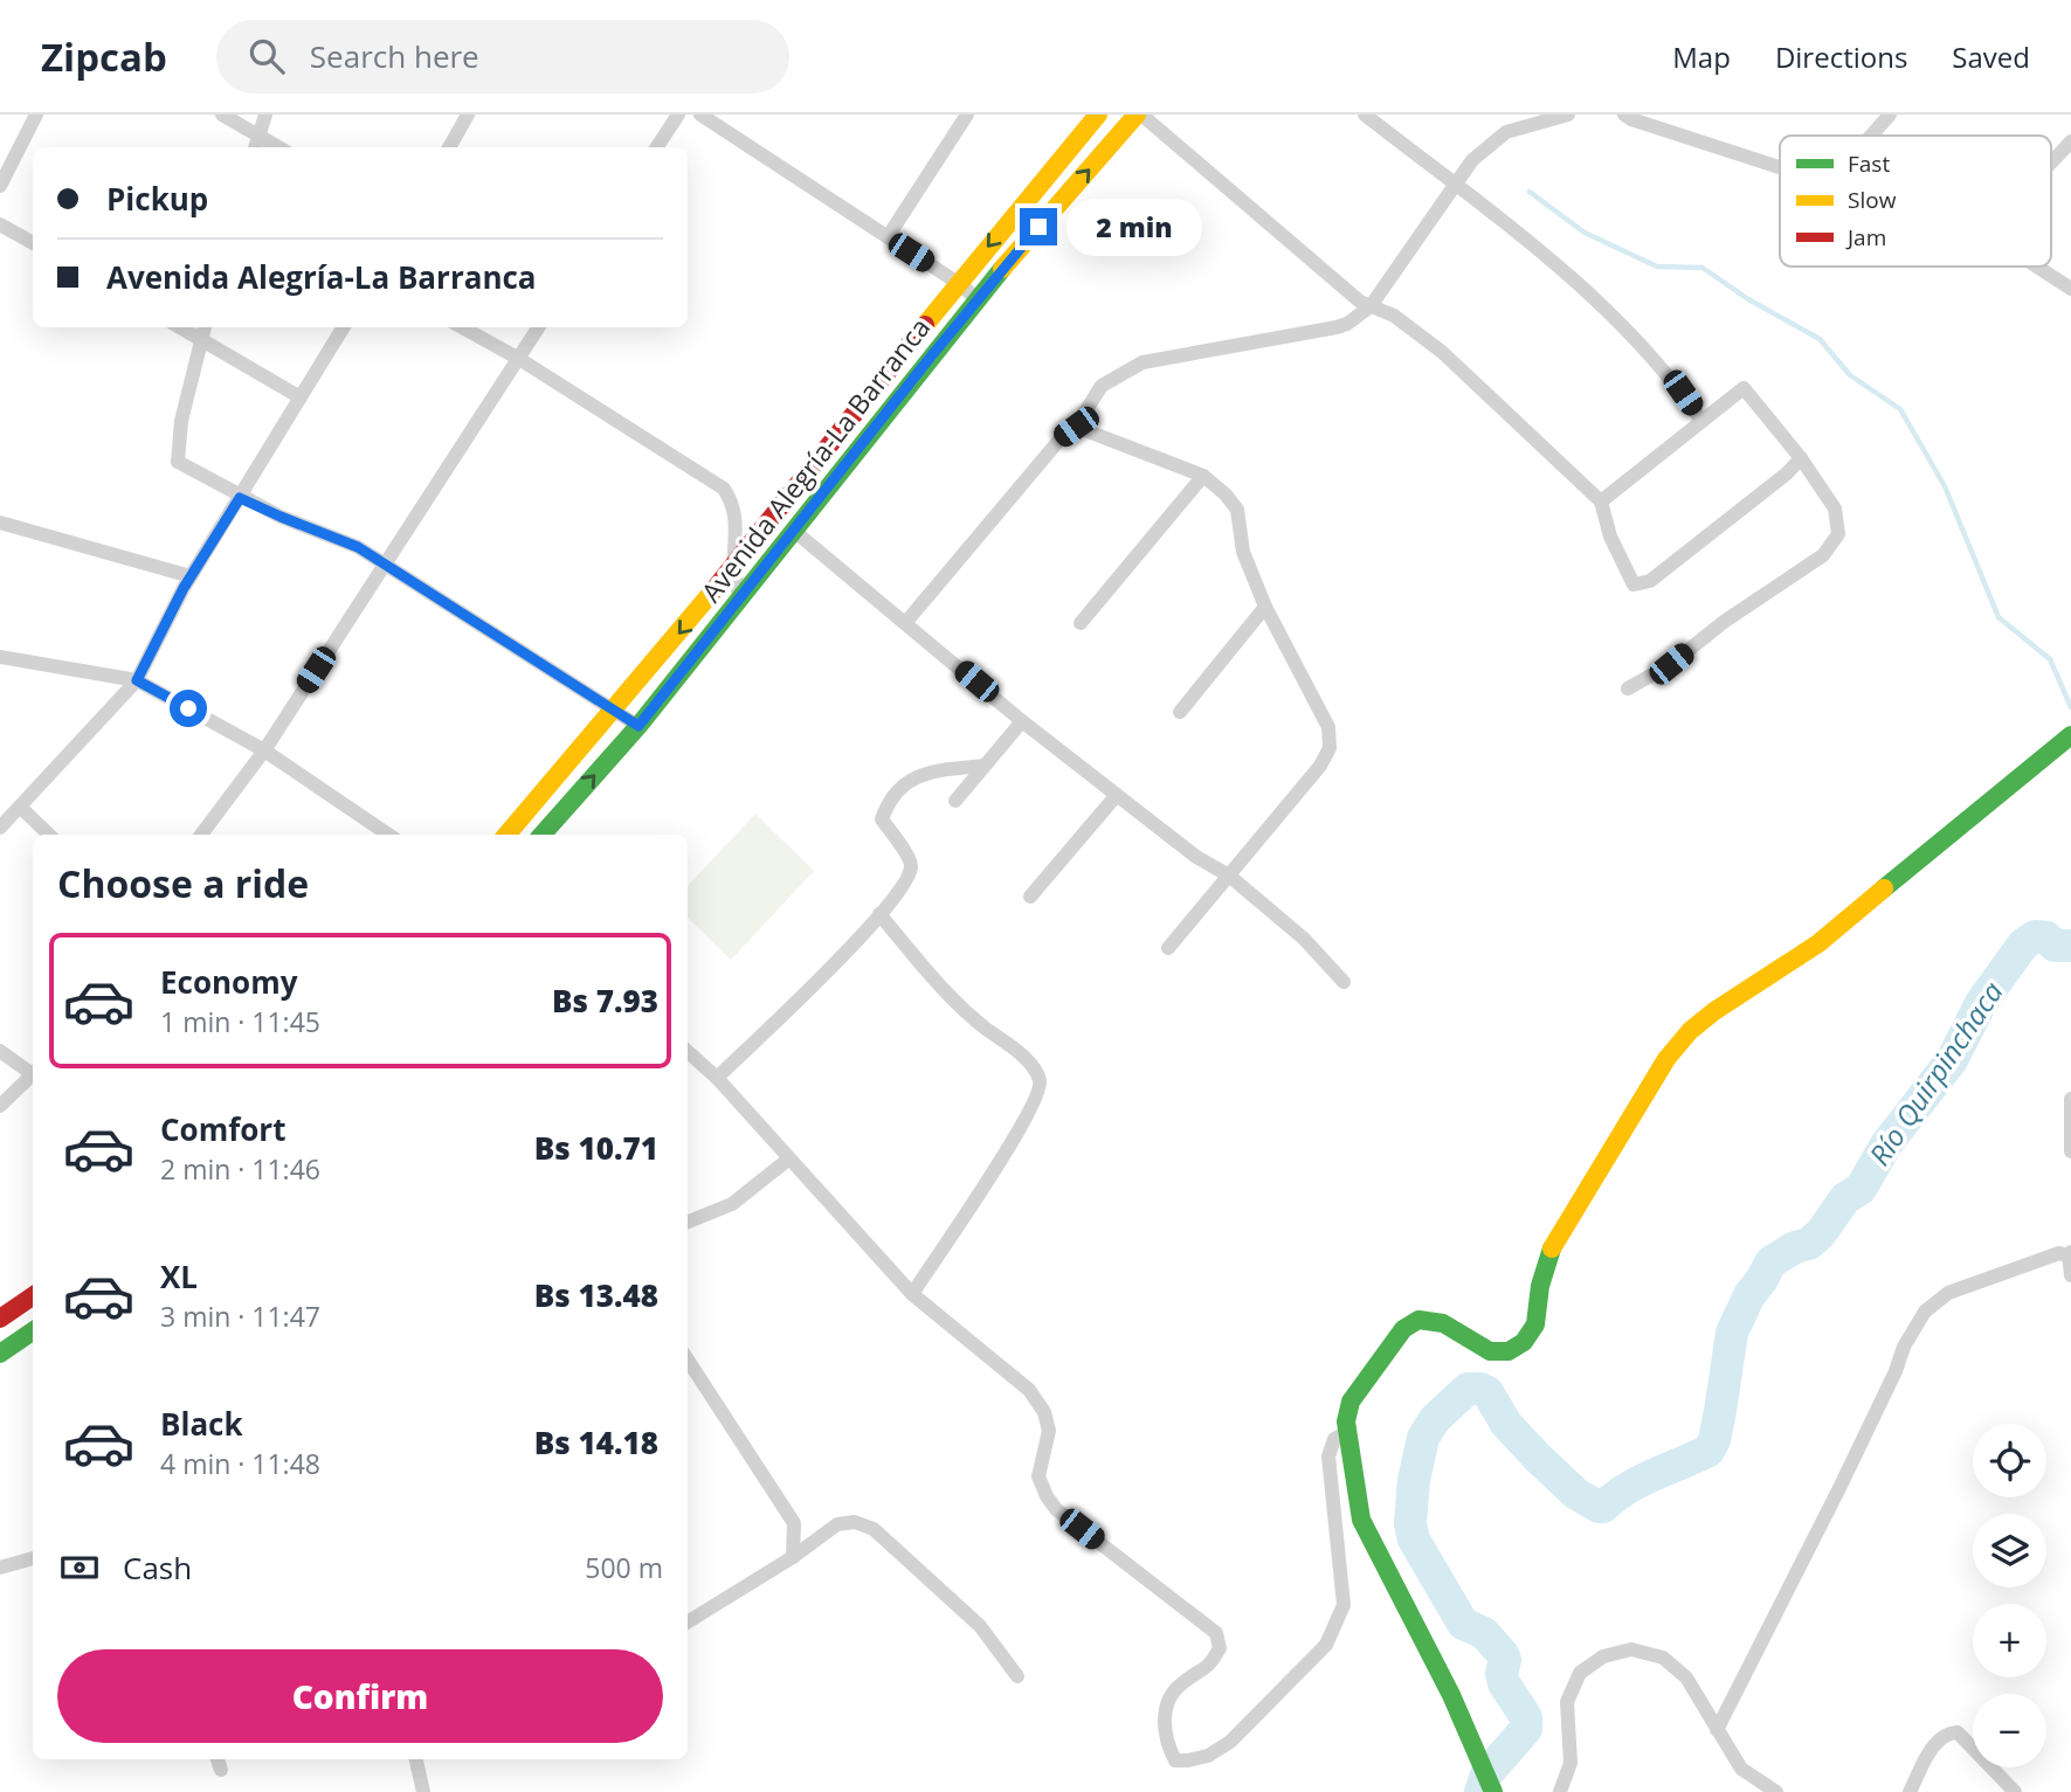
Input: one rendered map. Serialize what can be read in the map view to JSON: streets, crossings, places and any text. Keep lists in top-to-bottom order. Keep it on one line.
{"streets":{"main road":["Avenida Alegría-La Barranca"]},"water":["Río Quirpinchaca"],"legend":["Fast","Slow","Jam"],"page":{"header":"Zipcab","search":"Search here","nav":["Map","Directions","Saved"],"banner":["Pickup","Avenida Alegría-La Barranca"],"bubble":"2 min","heading":"Choose a ride","list":[{"name":"Economy","note":"1 min · 11:45","value":"Bs 7.93"},{"name":"Comfort","note":"2 min · 11:46","value":"Bs 10.71"},{"name":"XL","note":"3 min · 11:47","value":"Bs 13.48"},{"name":"Black","note":"4 min · 11:48","value":"Bs 14.18"}],"map_buttons":["+","−"],"pay":["Cash","500 m"],"buttons":"Confirm"}}
